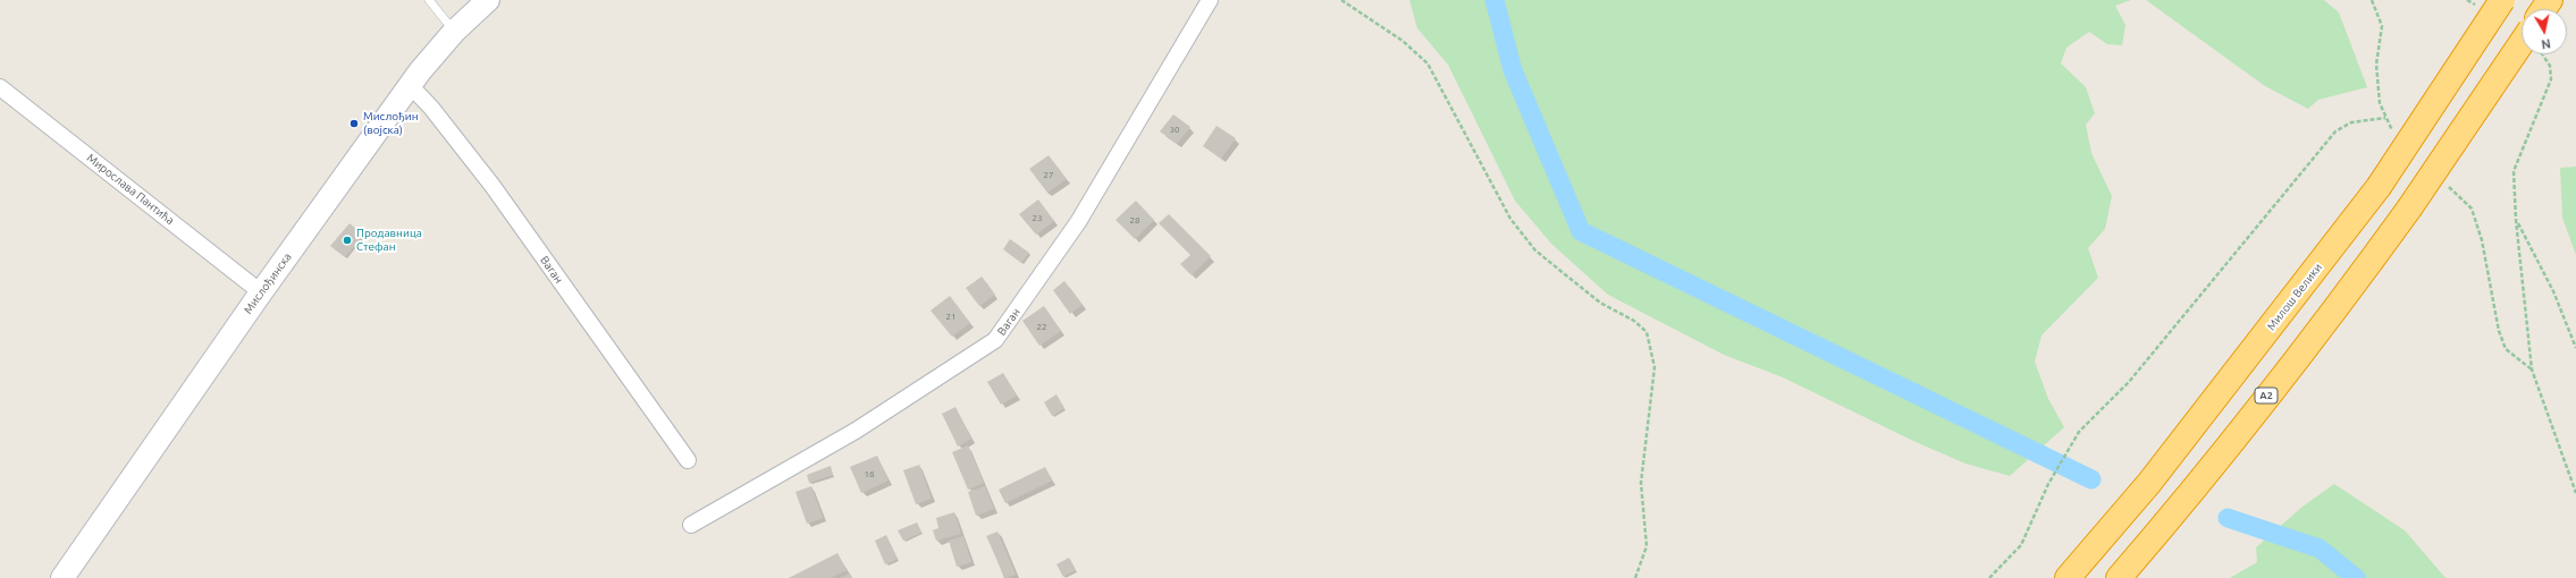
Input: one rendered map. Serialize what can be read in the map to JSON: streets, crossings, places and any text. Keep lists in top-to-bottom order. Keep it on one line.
{"streets":{"highway":["Милош Велики","A2"],"main road":["Мислођинска"],"street":["Мирослава Пантића","Ваган"]},"crossings":[["Мирослава Пантића","Мислођинска"],["Ваган","Мислођинска"]],"places":["Мислођин (војска)","Продавница Стефан"],"house_numbers":["30","27","23","28","21","22","16"],"north":"bottom"}
